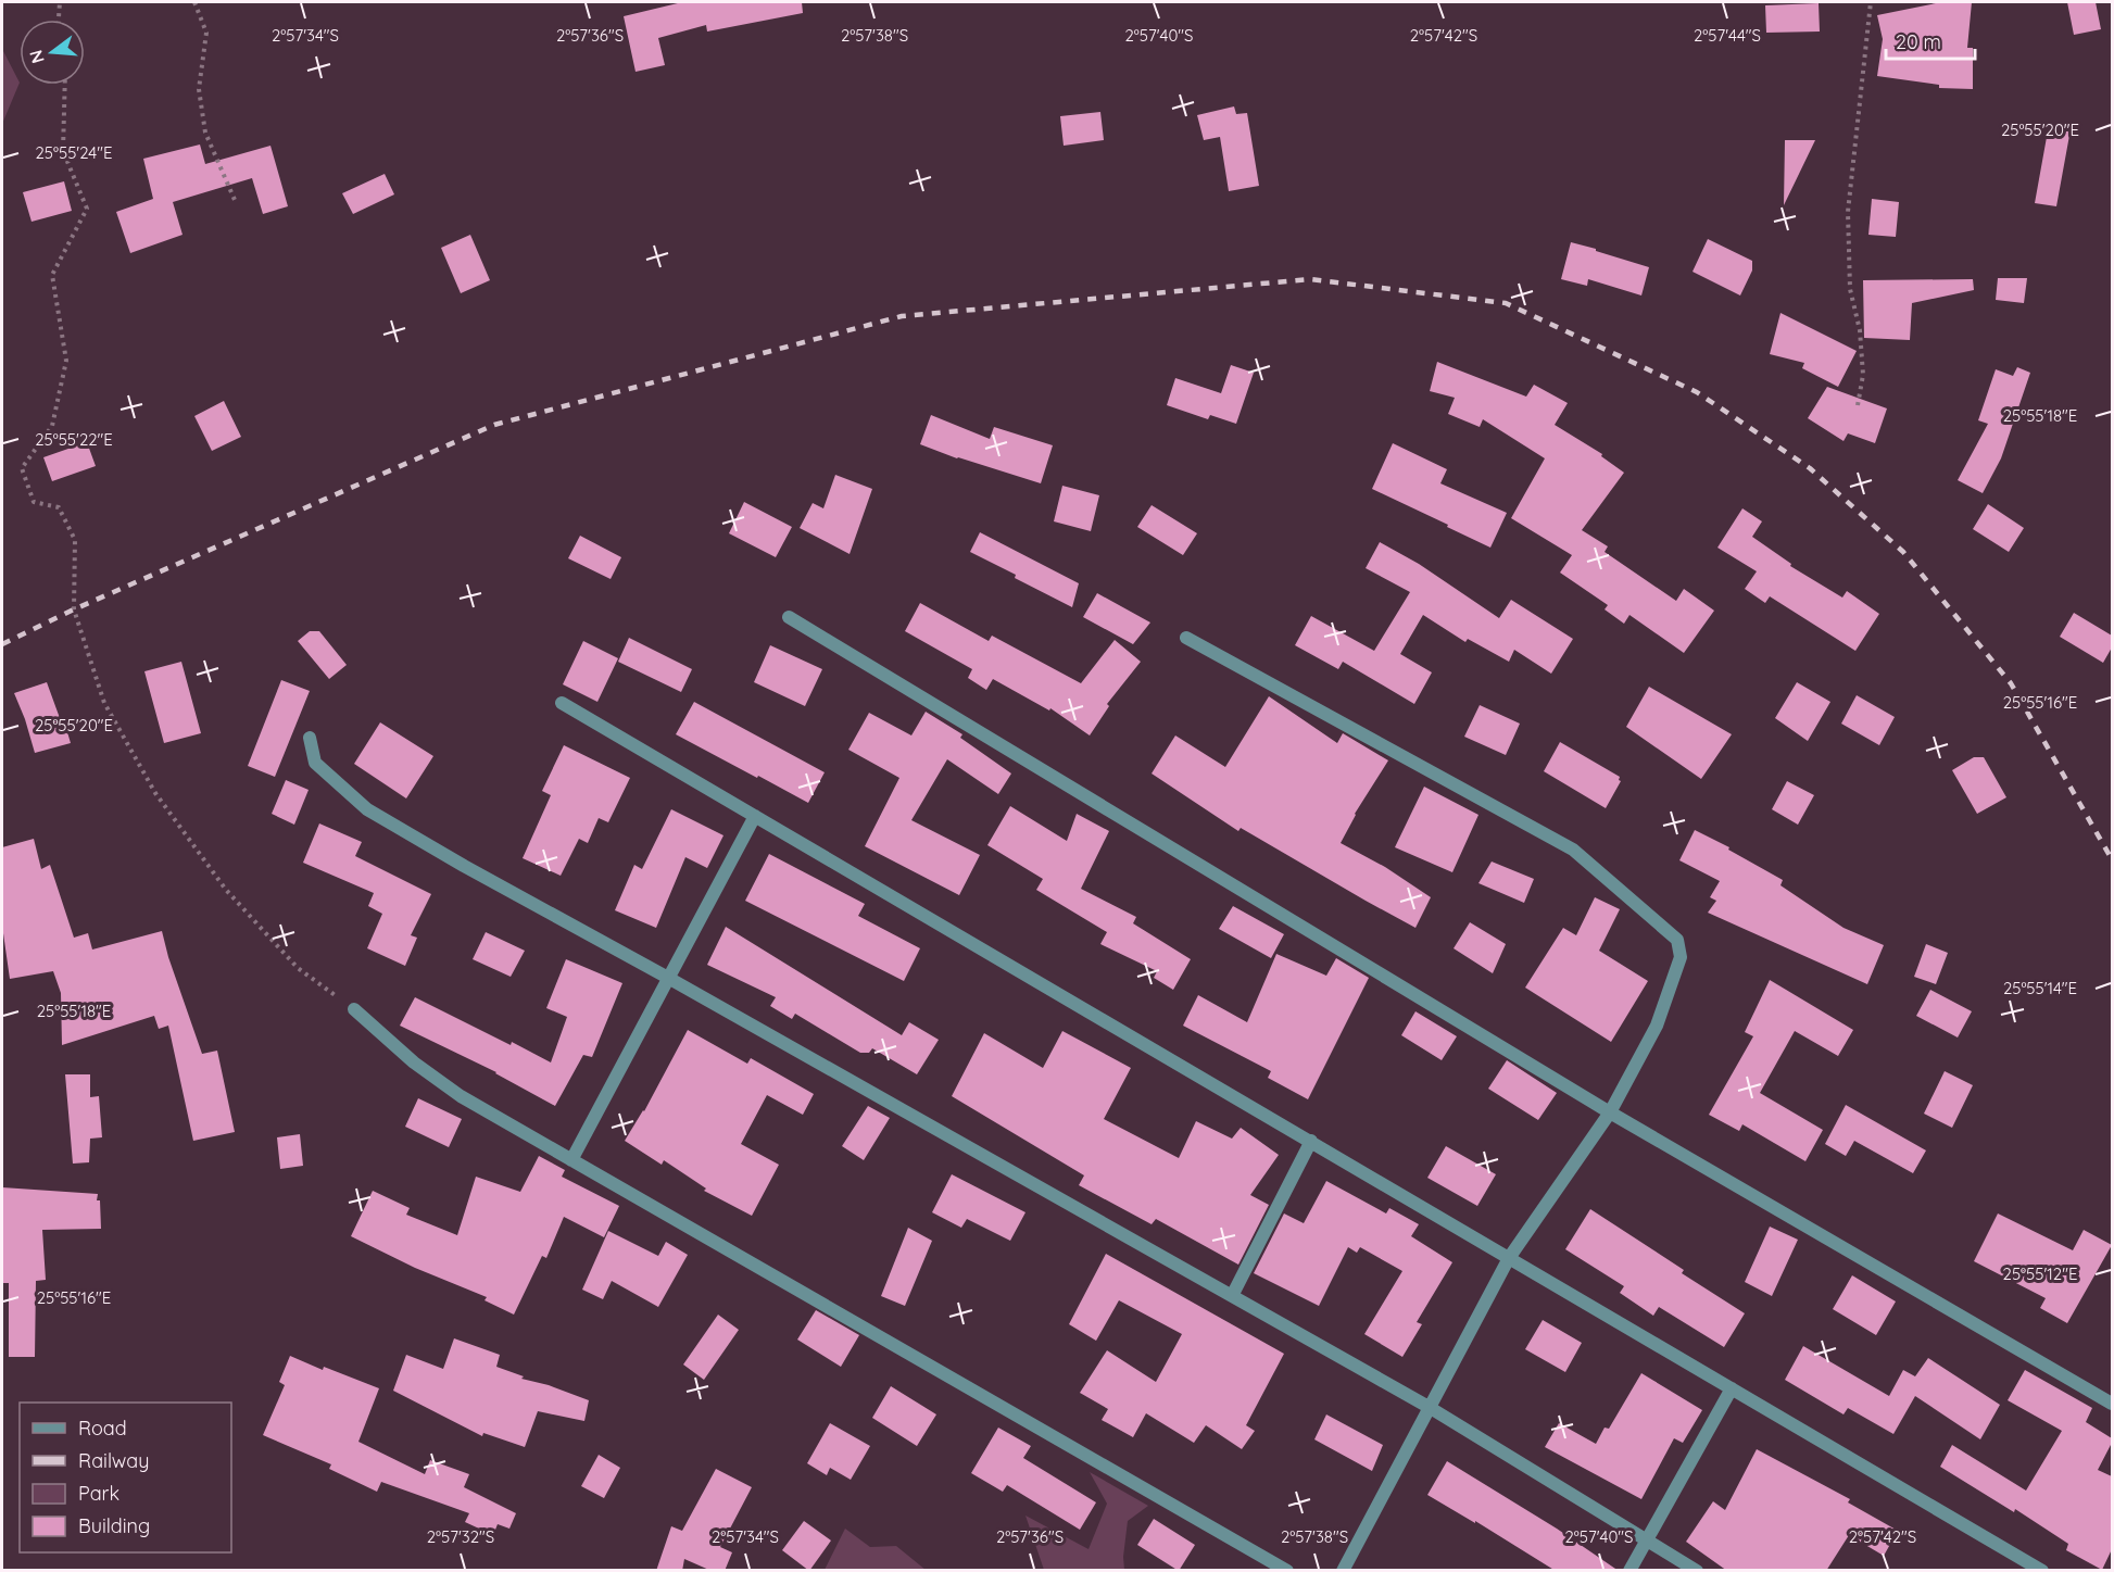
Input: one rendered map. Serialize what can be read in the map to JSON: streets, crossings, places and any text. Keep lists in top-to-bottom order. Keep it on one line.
{"legend":["Road","Railway","Park","Building"],"scale_bar":"20 m","north":"left","coordinates":["2°57'34\"S","2°57'36\"S","2°57'38\"S","2°57'40\"S","2°57'42\"S","2°57'44\"S","25°55'20\"E","25°55'24\"E","25°55'18\"E","25°55'22\"E","25°55'16\"E","25°55'14\"E","25°55'12\"E","2°57'32\"S"]}
